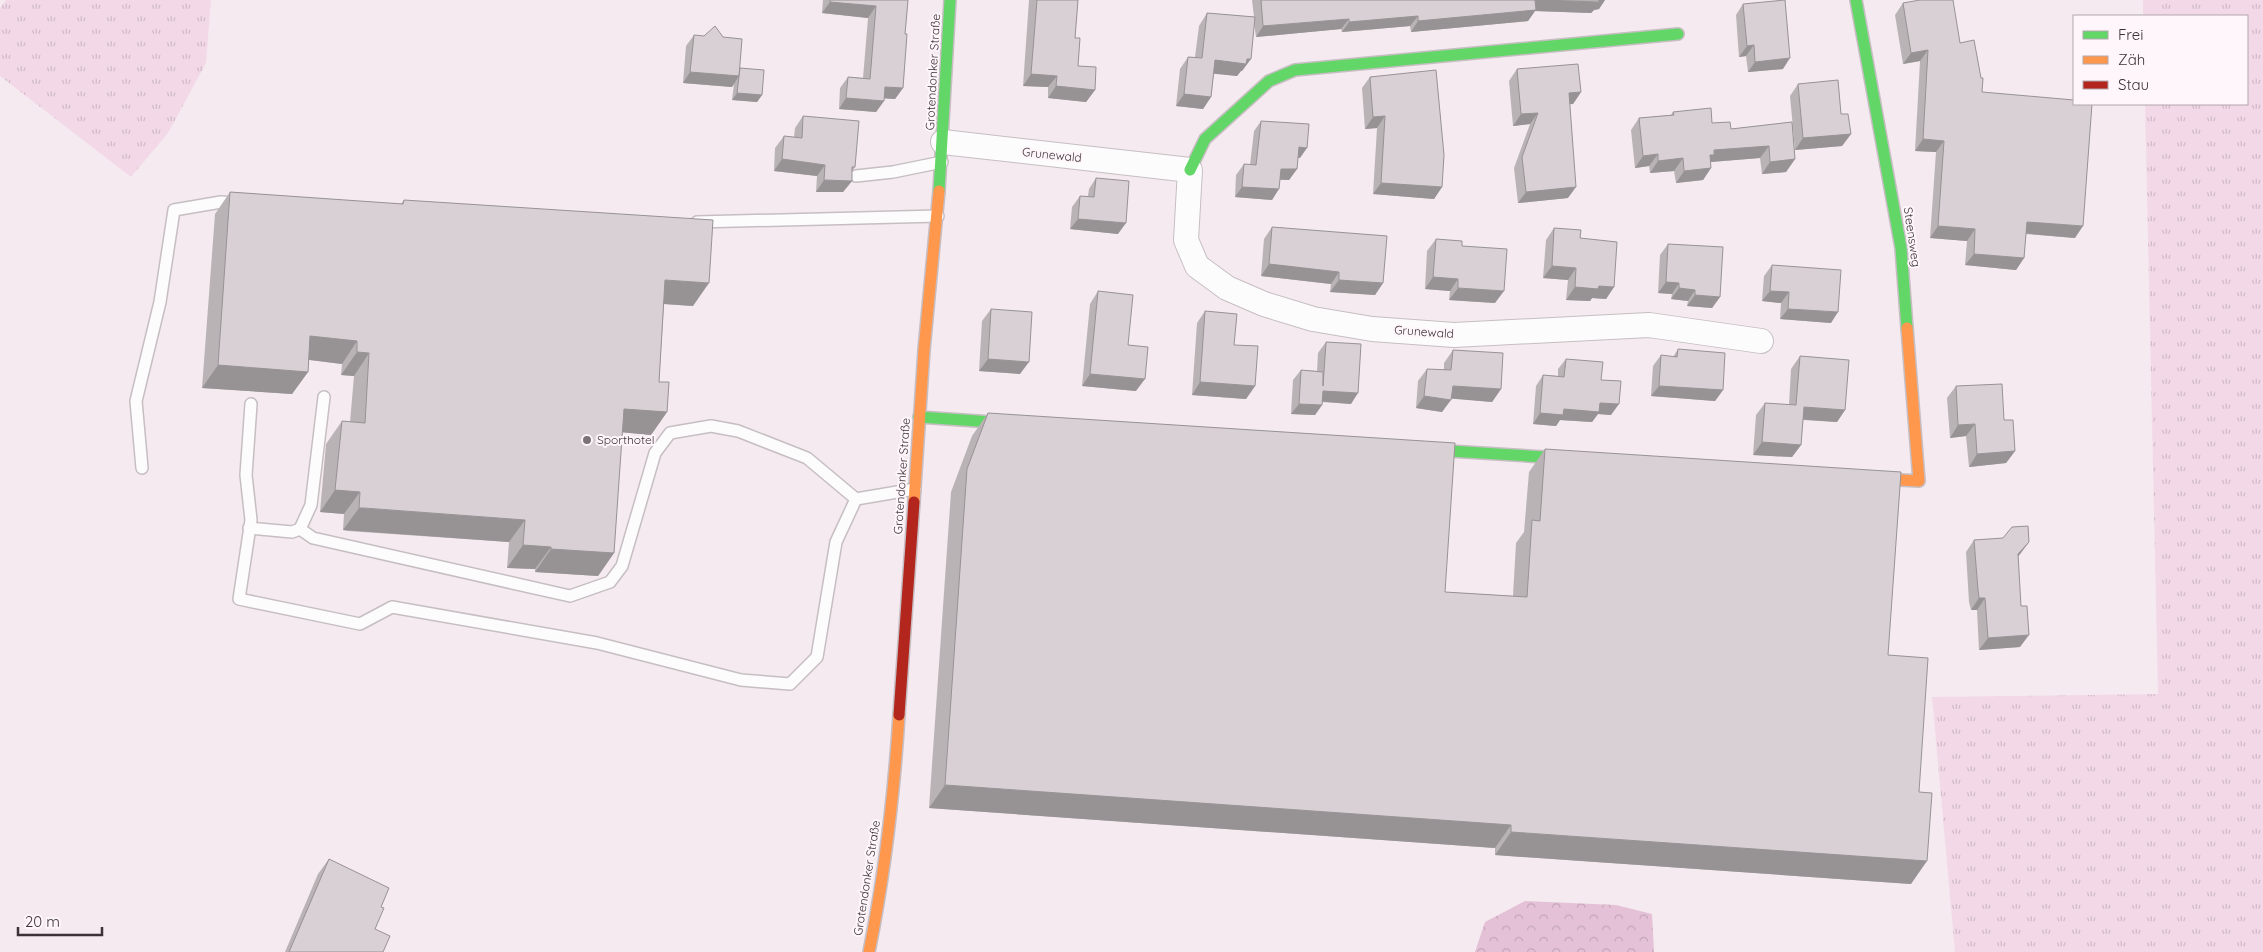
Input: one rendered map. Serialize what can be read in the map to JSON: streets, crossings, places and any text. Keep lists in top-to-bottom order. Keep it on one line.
{"streets":{"street":["Grotendonker Straße","Grunewald","Steensweg"]},"crossings":[["Grotendonker Straße","Grunewald"]],"places":["Sporthotel"],"legend":["Frei","Zäh","Stau"],"scale_bar":"20 m"}
